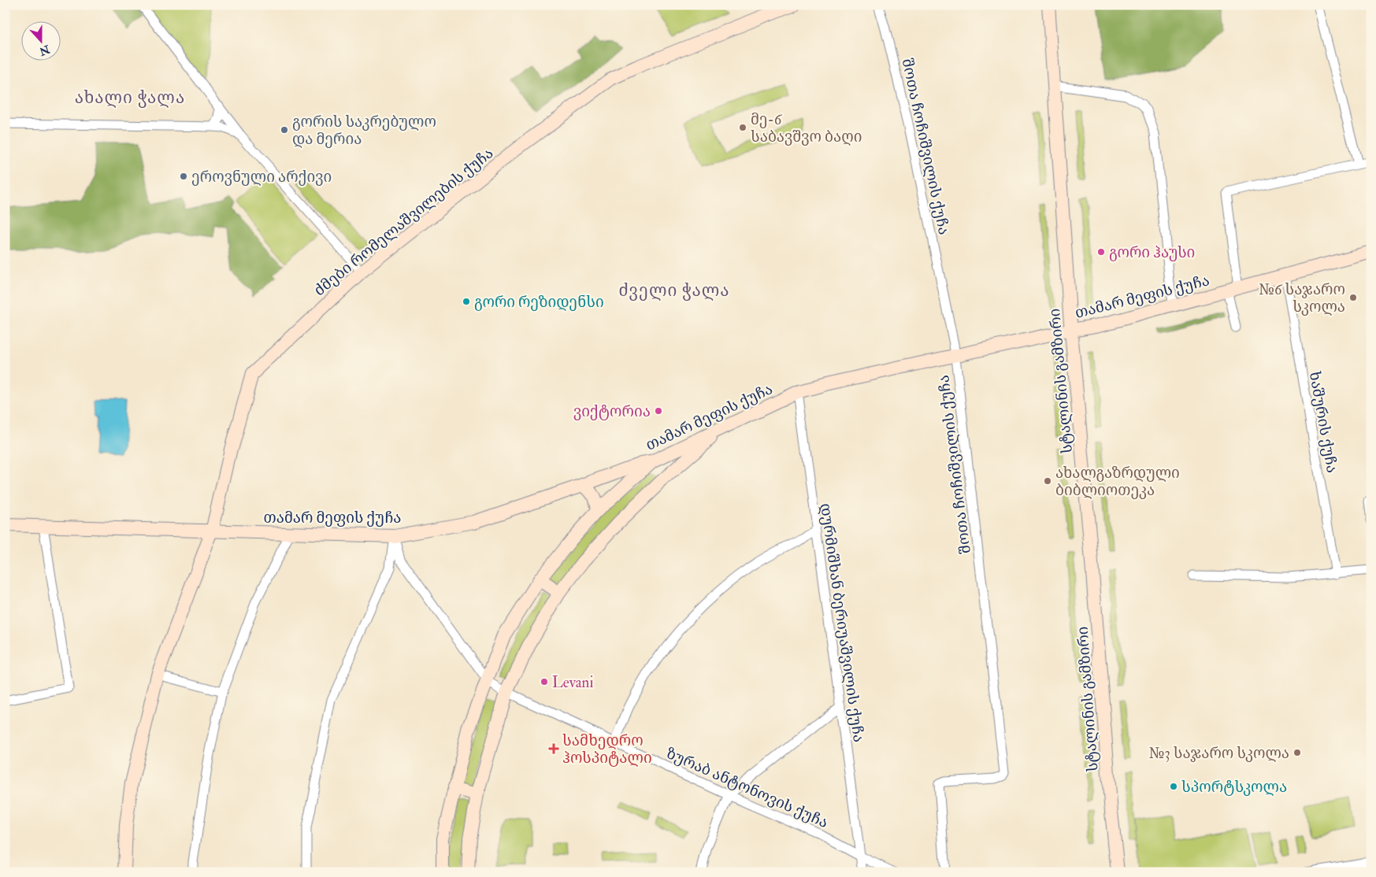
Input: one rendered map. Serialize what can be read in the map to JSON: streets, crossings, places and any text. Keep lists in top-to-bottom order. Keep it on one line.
{"streets":{"street":["შოთა ჩოჩიშვილის ქუჩა","ძმები რომელაშვილების ქუჩა","თამარ მეფის ქუჩა","სტალინის გამზირი","ხაშურის ქუჩა","დურმიშხან ბერიუაშვილის ქუჩა","ზურაბ ანტონოვის ქუჩა"]},"crossings":[["შოთა ჩოჩიშვილის ქუჩა","თამარ მეფის ქუჩა"],["ძმები რომელაშვილების ქუჩა","თამარ მეფის ქუჩა"],["თამარ მეფის ქუჩა","სტალინის გამზირი"],["თამარ მეფის ქუჩა","ხაშურის ქუჩა"],["თამარ მეფის ქუჩა","დურმიშხან ბერიუაშვილის ქუჩა"],["თამარ მეფის ქუჩა","ზურაბ ანტონოვის ქუჩა"],["დურმიშხან ბერიუაშვილის ქუჩა","ზურაბ ანტონოვის ქუჩა"]],"districts":["ახალი ჭალა","ძველი ჭალა"],"places":{"other":["მე-6 საბავშვო ბაღი","გორის საკრებულო და მერია","ეროვნული არქივი","გორი ჰაუსი","№6 საჯარო სკოლა","გორი რეზიდენსი","ვიქტორია","ახალგაზრდული ბიბლიოთეკა","Levani","№3 საჯარო სკოლა","სპორტსკოლა"],"health":["სამხედრო ჰოსპიტალი"]},"north":"bottom"}
